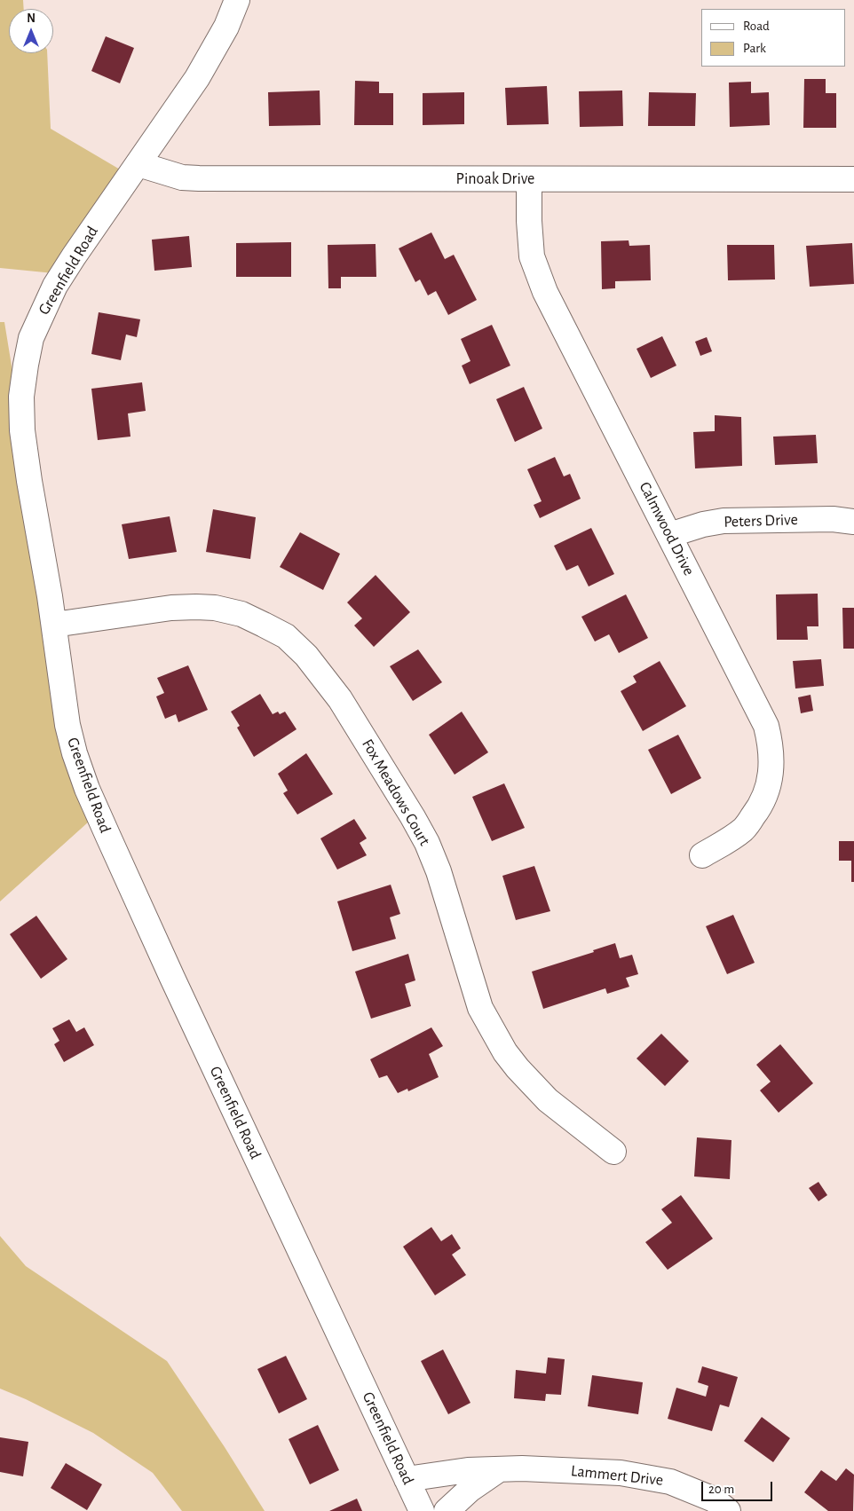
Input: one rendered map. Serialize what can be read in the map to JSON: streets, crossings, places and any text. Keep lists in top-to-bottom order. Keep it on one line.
{"streets":{"street":["Pinoak Drive","Greenfield Road","Peters Drive","Calmwood Drive","Fox Meadows Court","Lammert Drive"]},"crossings":[["Pinoak Drive","Greenfield Road"],["Pinoak Drive","Calmwood Drive"],["Greenfield Road","Fox Meadows Court"],["Greenfield Road","Lammert Drive"],["Peters Drive","Calmwood Drive"]],"legend":["Road","Park"],"scale_bar":"20 m","north":"top"}
